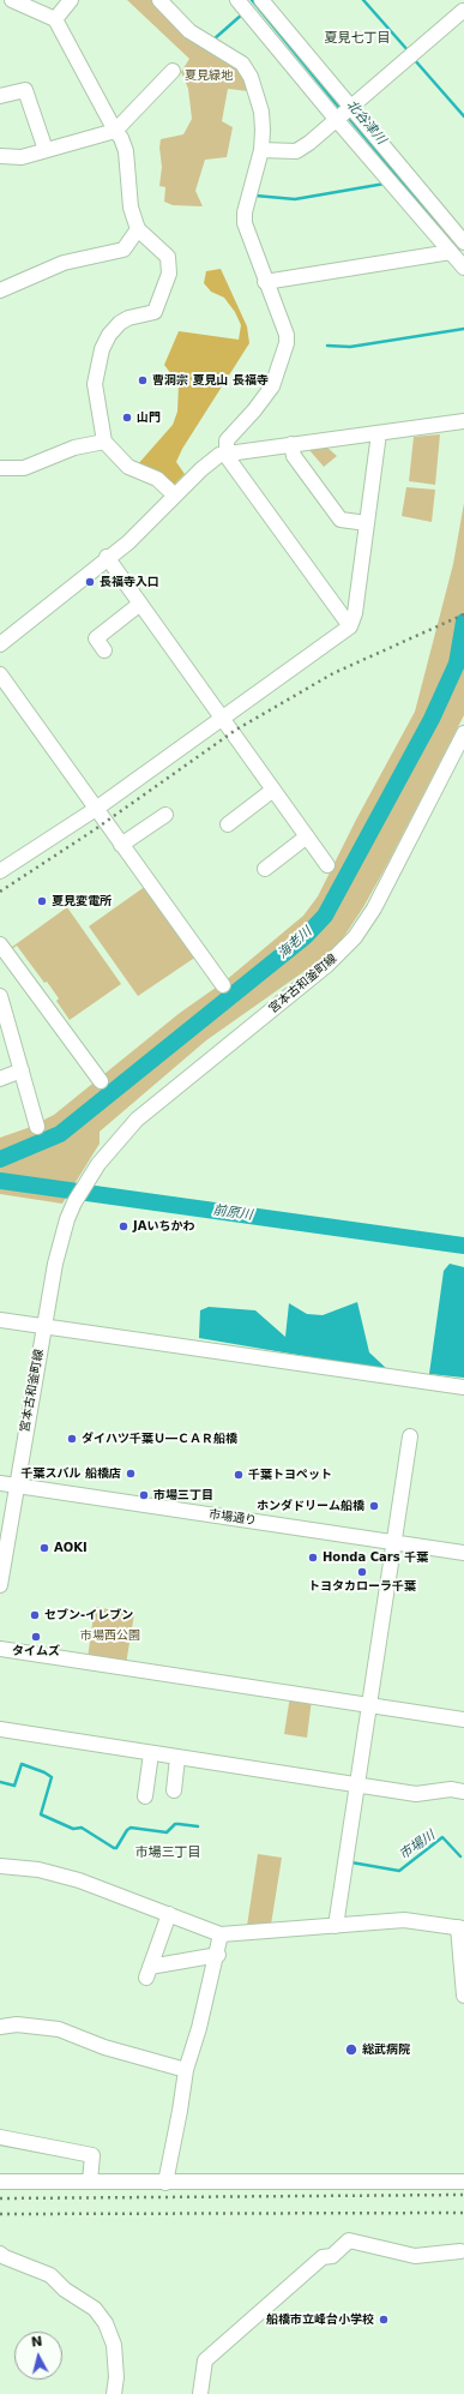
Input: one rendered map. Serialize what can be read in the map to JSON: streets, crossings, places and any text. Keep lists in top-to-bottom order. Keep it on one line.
{"streets":{"street":["宮本古和釜町線","市場通り"]},"crossings":[["宮本古和釜町線","市場通り"]],"districts":["夏見七丁目","市場三丁目"],"water":["北谷津川","海老川","前原川","市場川"],"parks":["夏見緑地","市場西公園"],"places":["曹洞宗 夏見山 長福寺","山門","長福寺入口","夏見変電所","JAいちかわ","ダイハツ千葉Ｕ―ＣＡＲ船橋","千葉スバル 船橋店","千葉トヨペット","市場三丁目","ホンダドリーム船橋","AOKI","Honda Cars 千葉","トヨタカローラ千葉","セブン-イレブン","タイムズ","総武病院","船橋市立峰台小学校"],"north":"top"}
